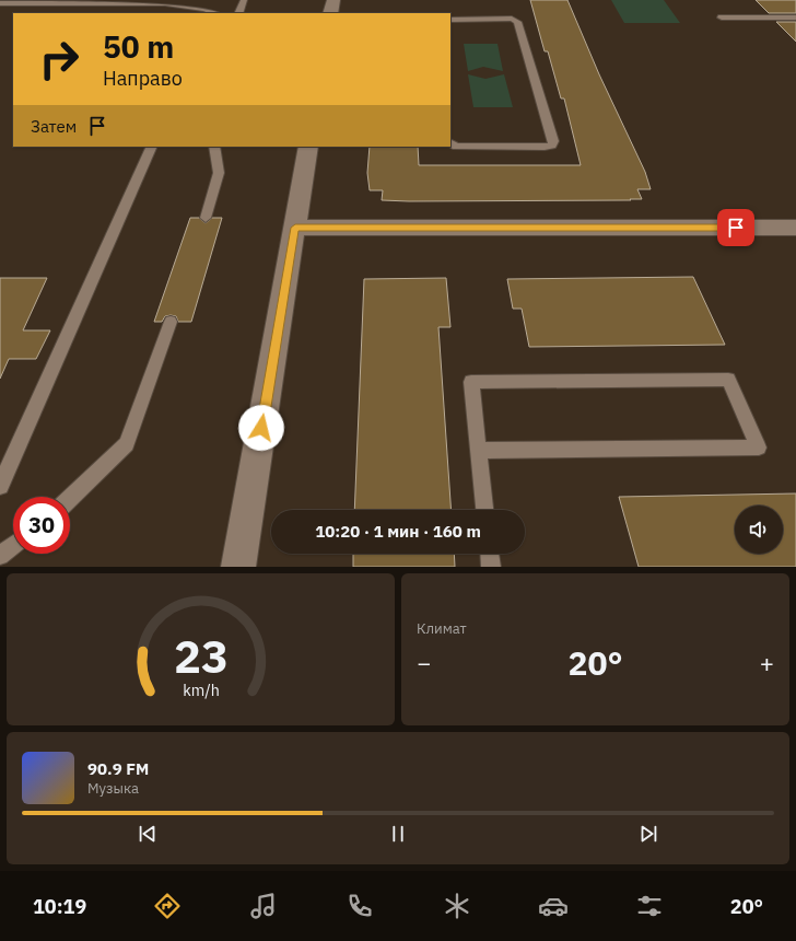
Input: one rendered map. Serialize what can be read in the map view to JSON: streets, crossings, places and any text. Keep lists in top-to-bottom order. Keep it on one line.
{"page":{"turn":["50 m","Направо"],"then":"Затем","limit":"30","trip":"10:20 · 1 мин · 160 m","tile":"Климат","heat":["−","20°","+"],"song":["90.9 FM","Музыка"],"tabs":["10:19","20°"],"gauge":["23","km/h"]}}
